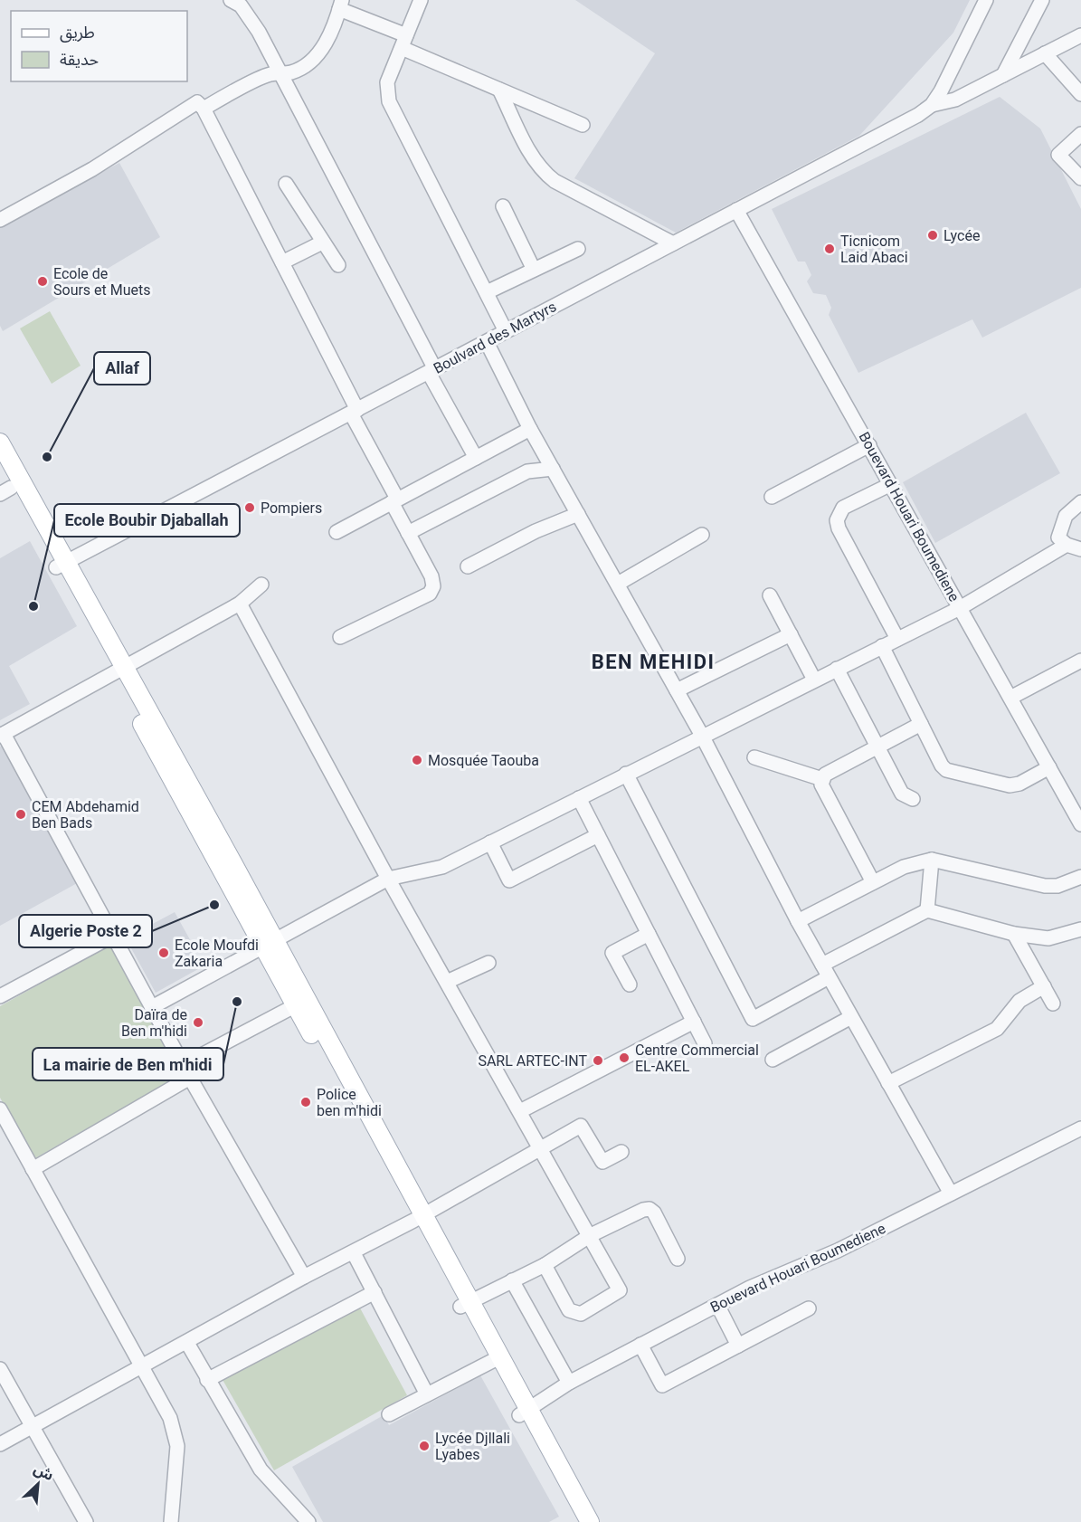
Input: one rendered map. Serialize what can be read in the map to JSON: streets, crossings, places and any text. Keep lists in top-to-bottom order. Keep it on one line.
{"streets":{"street":["Boulvard des Martyrs","Bouevard Houari Boumediene"]},"crossings":[["Boulvard des Martyrs","Bouevard Houari Boumediene"]],"districts":["BEN MEHIDI"],"places":["Lycée","Ticnicom Laid Abaci","Ecole de Sours et Muets","Allaf","Pompiers","Ecole Boubir Djaballah","Mosquée Taouba","CEM Abdehamid Ben Bads","Algerie Poste 2","Ecole Moufdi Zakaria","La mairie de Ben m'hidi","Daïra de Ben m'hidi","Centre Commercial EL-AKEL","SARL ARTEC-INT","Police ben m'hidi","Lycée Djllali Lyabes"],"legend":["طريق","حديقة"],"north":"top right"}
